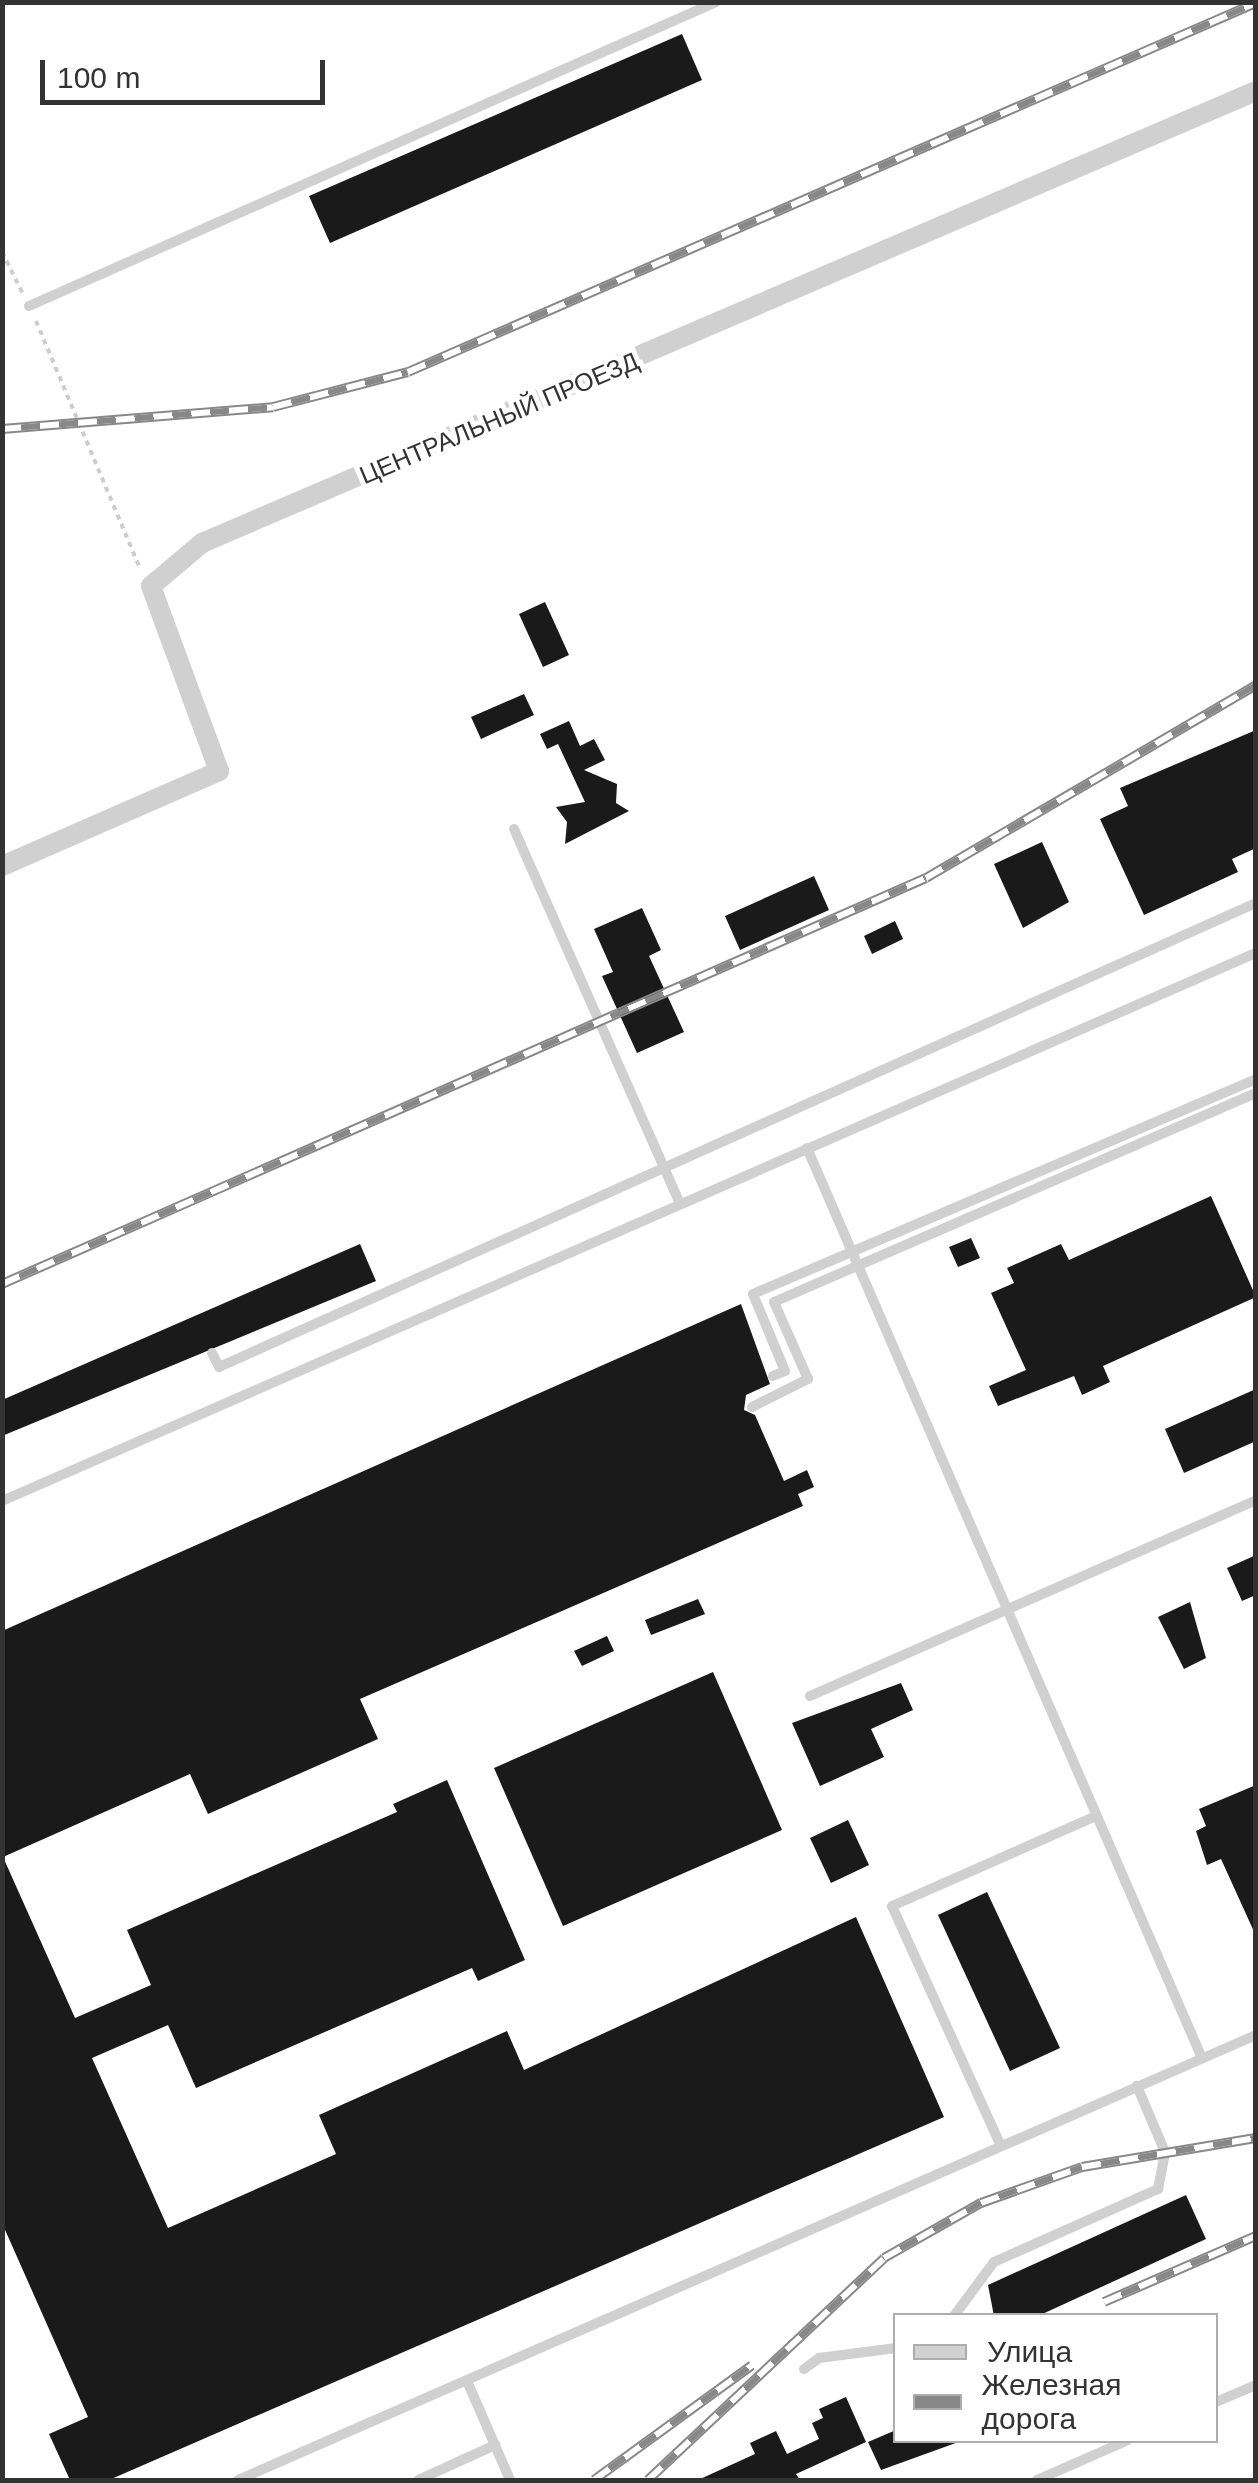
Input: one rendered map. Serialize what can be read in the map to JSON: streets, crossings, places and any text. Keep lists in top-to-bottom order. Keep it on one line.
{"streets":{"street":["ЦЕНТРАЛЬНЫЙ ПРОЕЗД"]},"legend":["Улица","Железная дорога"],"scale_bar":"100 m"}
